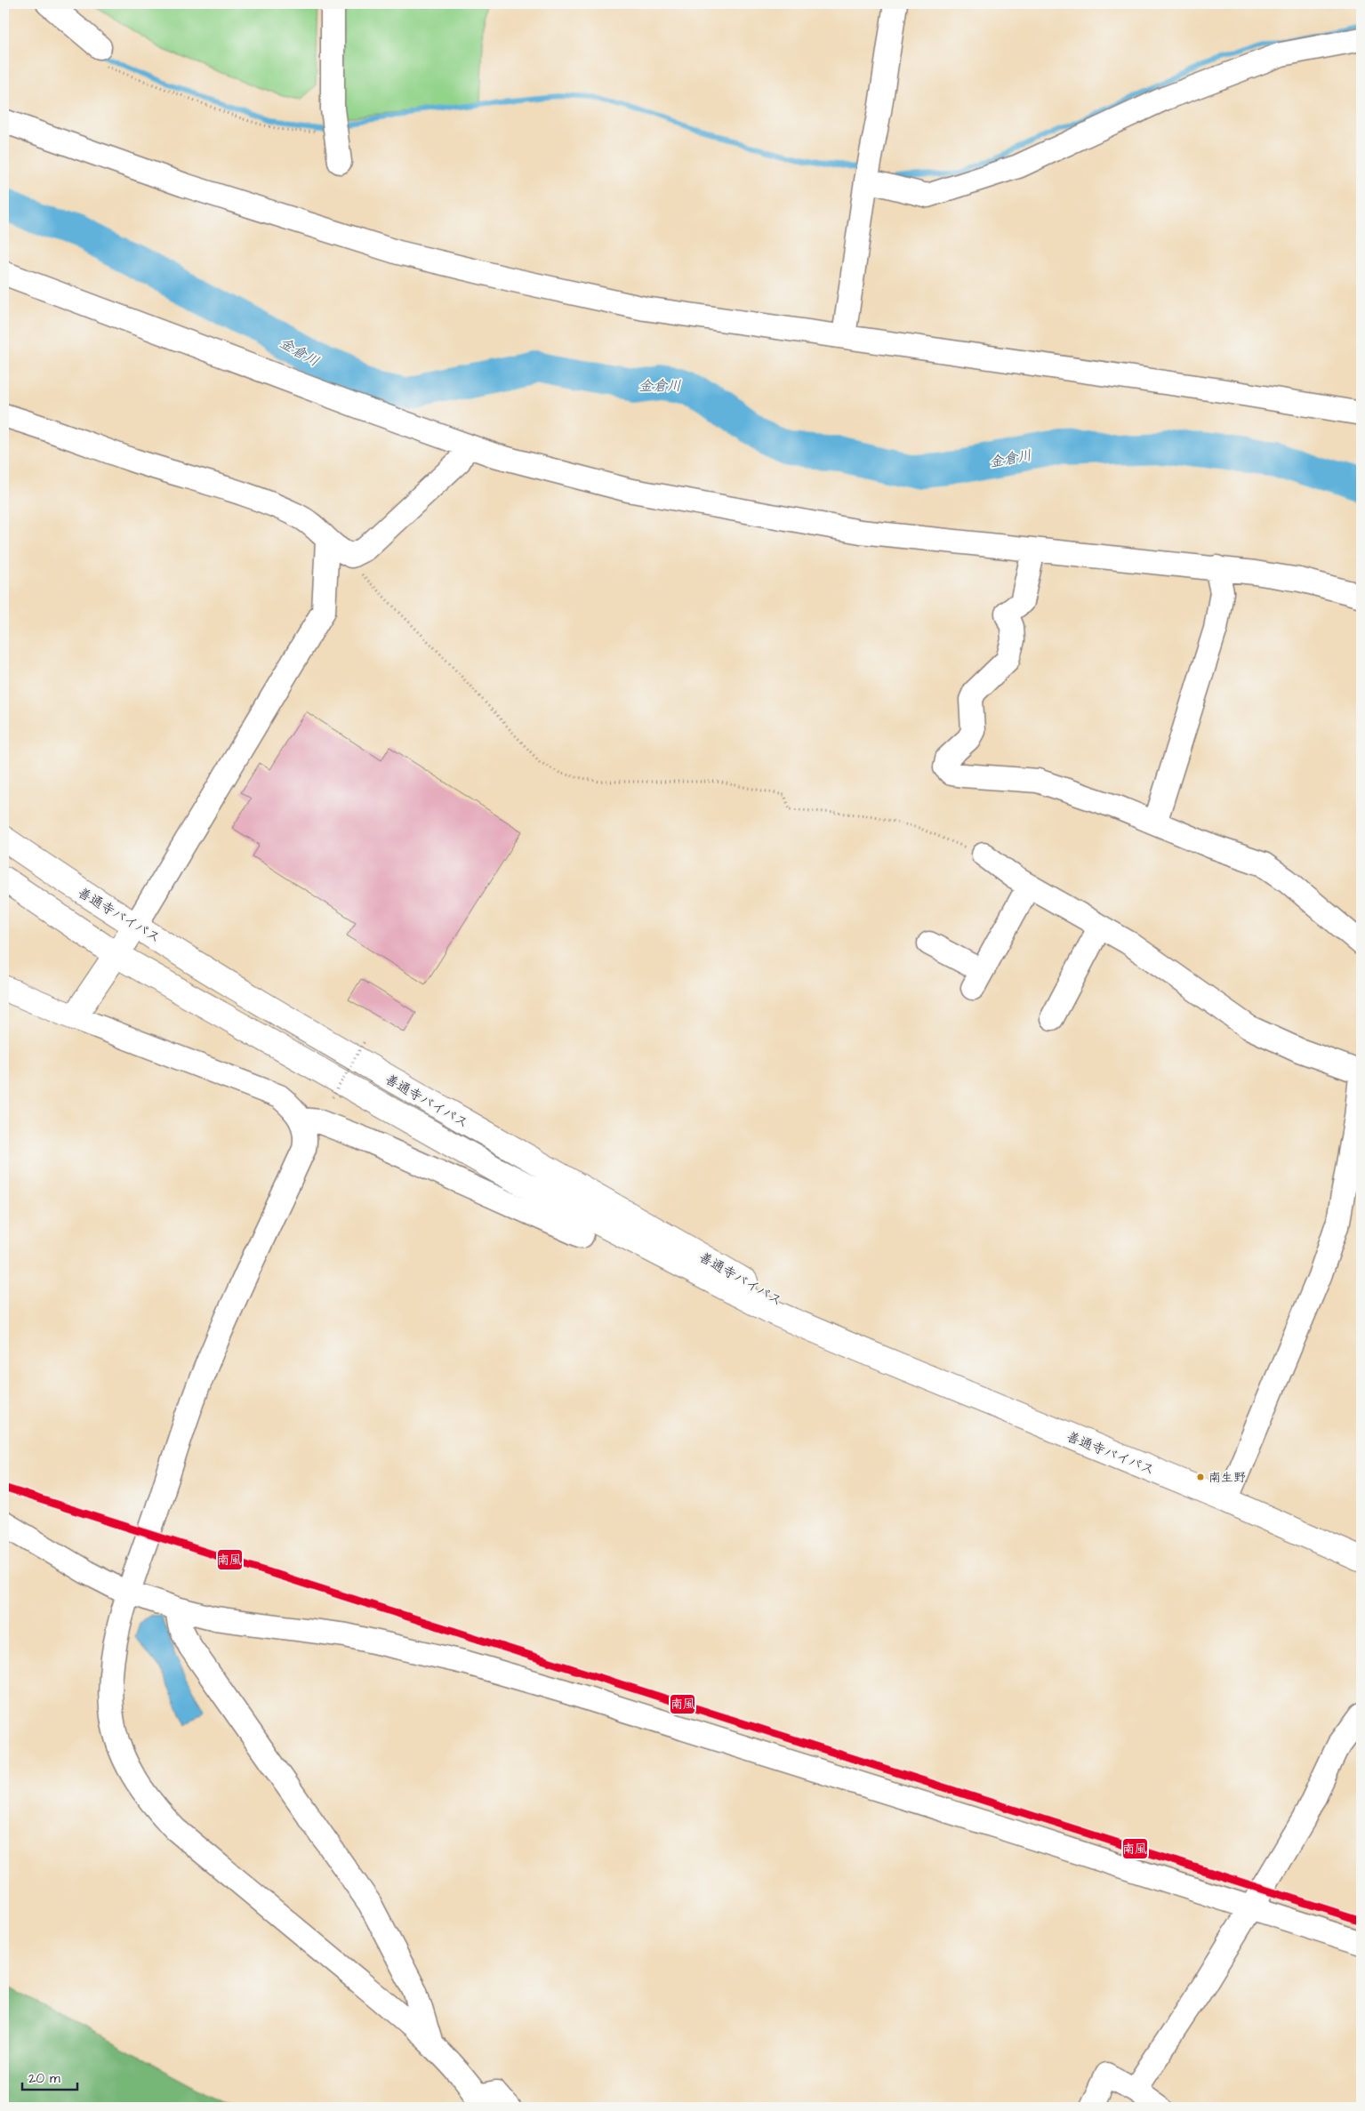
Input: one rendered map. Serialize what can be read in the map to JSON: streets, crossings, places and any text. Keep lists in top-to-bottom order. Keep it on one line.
{"streets":{"main road":["善通寺バイパス"]},"water":["金倉川"],"places":["南生野"],"lines":["transit line 南風"],"scale_bar":"20 m"}
